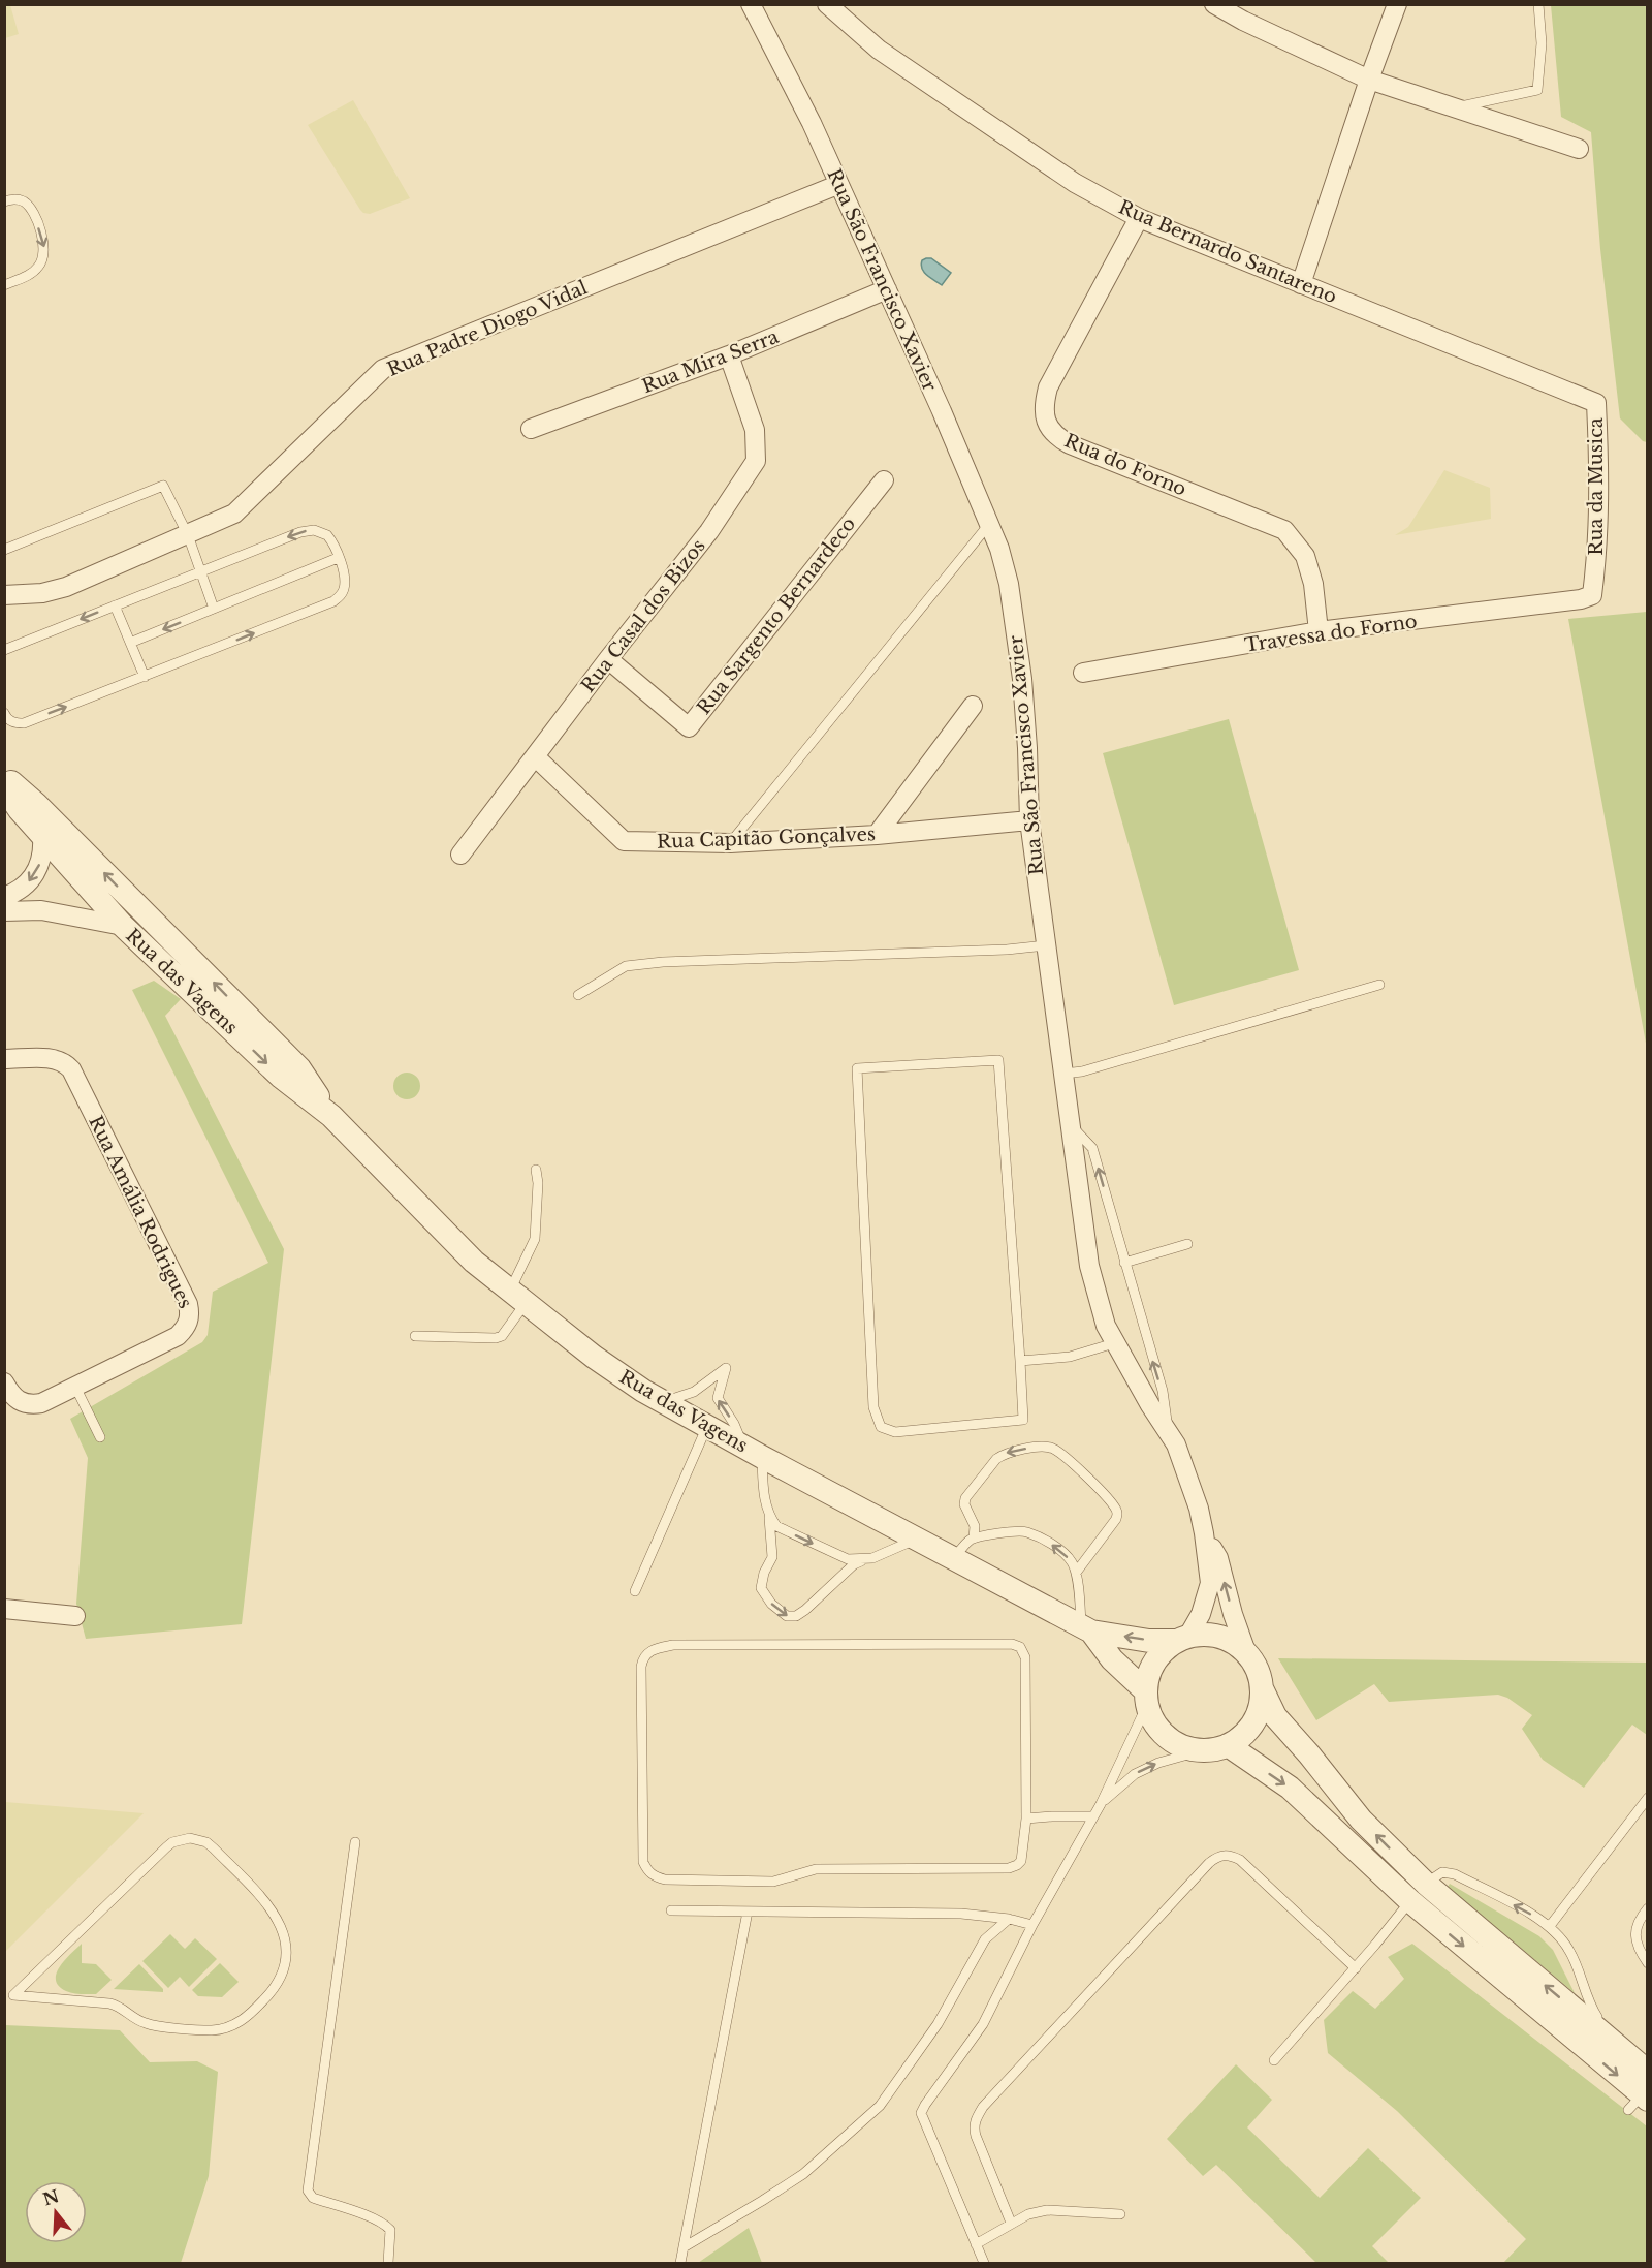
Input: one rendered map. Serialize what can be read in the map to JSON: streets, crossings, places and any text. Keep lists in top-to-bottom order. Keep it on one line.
{"streets":{"street":["Rua Bernardo Santareno","Rua São Francisco Xavier","Rua Padre Diogo Vidal","Rua Mira Serra","Rua do Forno","Rua da Musica","Rua Casal dos Bizos","Rua Sargento Bernardeco","Travessa do Forno","Rua Capitão Gonçalves","Rua das Vagens","Rua Amália Rodrigues"]},"crossings":[["Rua Bernardo Santareno","Rua do Forno"],["Rua Bernardo Santareno","Rua da Musica"],["Rua São Francisco Xavier","Rua Padre Diogo Vidal"],["Rua São Francisco Xavier","Rua Mira Serra"],["Rua São Francisco Xavier","Rua Capitão Gonçalves"],["Rua São Francisco Xavier","Rua das Vagens"],["Rua Mira Serra","Rua Casal dos Bizos"],["Rua do Forno","Travessa do Forno"],["Rua da Musica","Travessa do Forno"],["Rua Casal dos Bizos","Rua Sargento Bernardeco"],["Rua Casal dos Bizos","Rua Capitão Gonçalves"]],"north":"top"}
